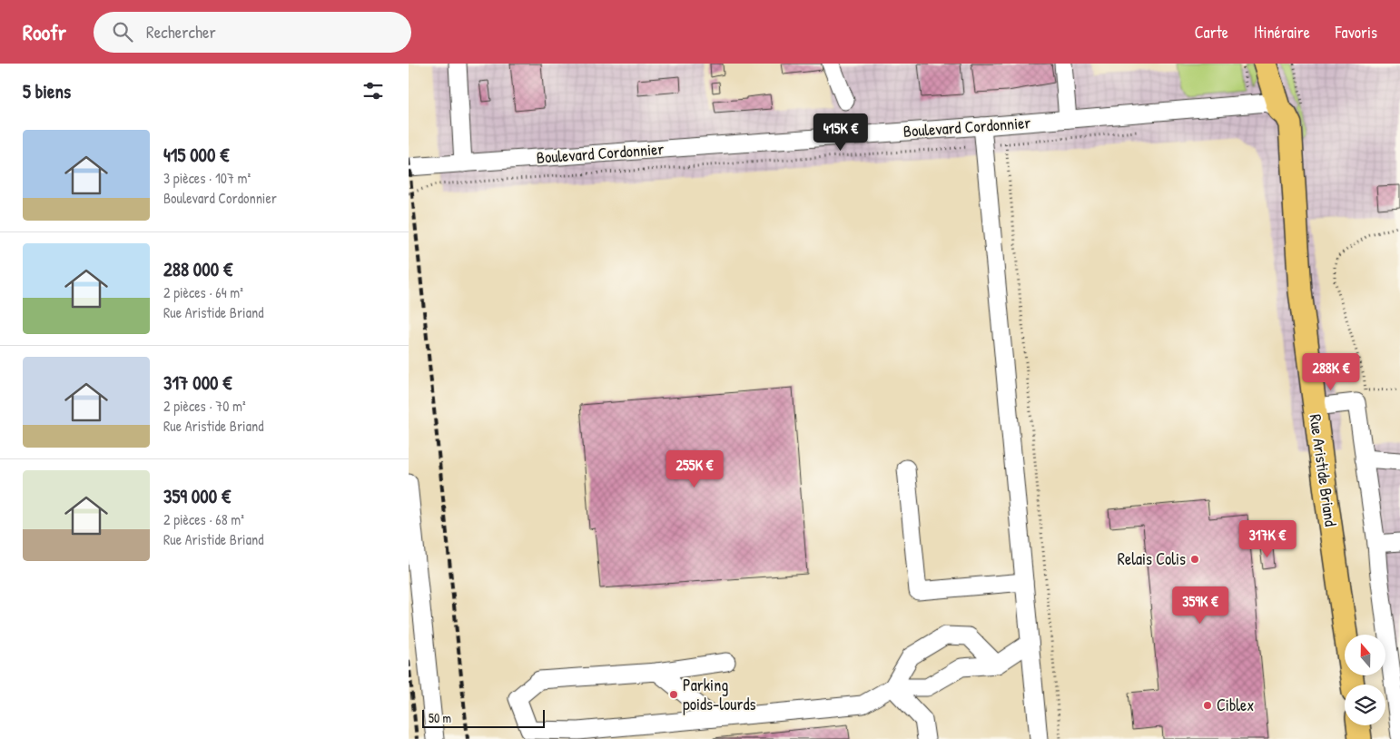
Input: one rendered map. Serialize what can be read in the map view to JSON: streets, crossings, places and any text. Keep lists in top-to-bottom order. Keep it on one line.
{"streets":{"main road":["Rue Aristide Briand"],"street":["Boulevard Cordonnier"]},"crossings":[["Boulevard Cordonnier","Rue Aristide Briand"]],"places":["Relais Colis","Parking poids-lourds","Ciblex"],"scale_bar":"50 m","north":"top","page":{"header":"Roofr","search":"Rechercher","nav":["Carte","Itinéraire","Favoris"],"heading":"5 biens","price":["415K €","288K €","255K €","317K €","359K €"],"list":[{"name":"415 000 €","note":"3 pièces · 107 m² · Boulevard Cordonnier"},{"name":"288 000 €","note":"2 pièces · 64 m² · Rue Aristide Briand"},{"name":"317 000 €","note":"2 pièces · 70 m² · Rue Aristide Briand"},{"name":"359 000 €","note":"2 pièces · 68 m² · Rue Aristide Briand"}],"scale":"50 m"}}
